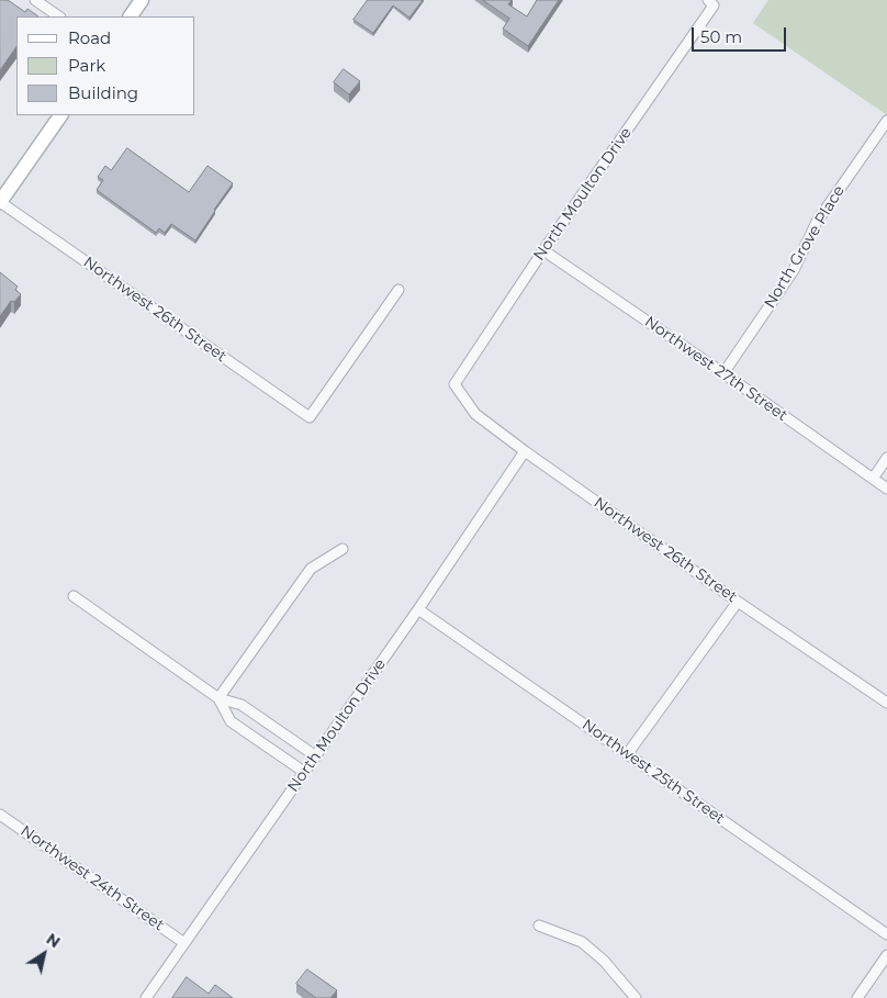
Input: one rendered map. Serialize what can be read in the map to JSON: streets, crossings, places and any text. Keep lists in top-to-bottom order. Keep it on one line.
{"streets":{"street":["North Moulton Drive","North Grove Place","Northwest 26th Street","Northwest 27th Street","Northwest 25th Street","Northwest 24th Street"]},"crossings":[["North Moulton Drive","Northwest 26th Street"],["North Moulton Drive","Northwest 27th Street"],["North Moulton Drive","Northwest 25th Street"],["North Moulton Drive","Northwest 24th Street"],["North Grove Place","Northwest 27th Street"]],"legend":["Road","Park","Building"],"scale_bar":"50 m","north":"top right"}
